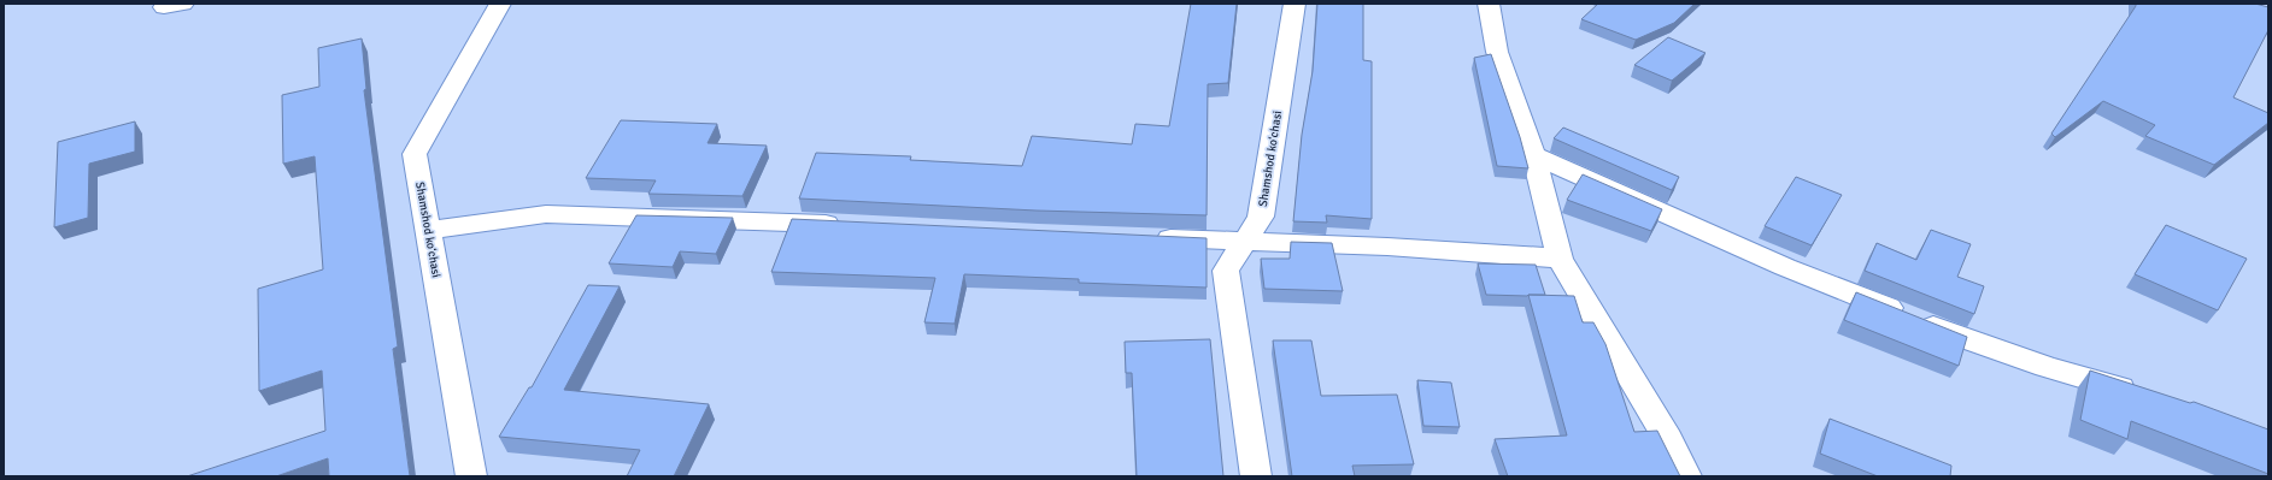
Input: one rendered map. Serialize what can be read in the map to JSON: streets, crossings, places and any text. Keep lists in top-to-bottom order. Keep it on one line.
{"streets":{"street":["Shamshod koʻchasi"]}}
